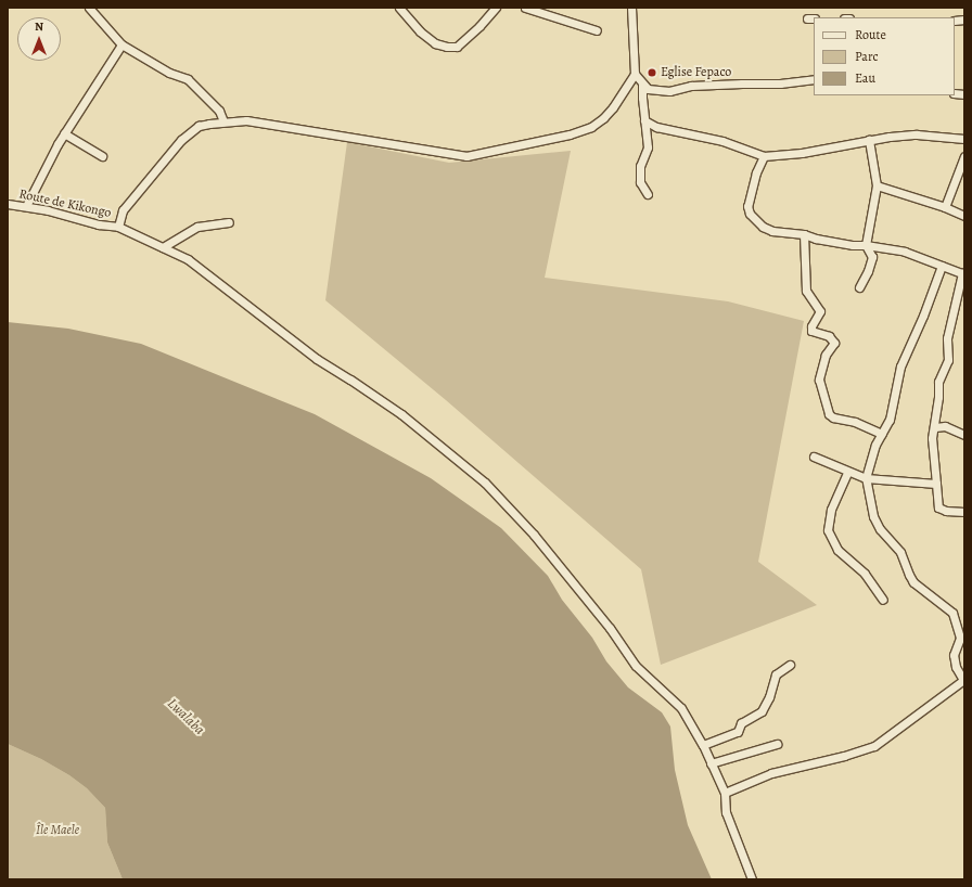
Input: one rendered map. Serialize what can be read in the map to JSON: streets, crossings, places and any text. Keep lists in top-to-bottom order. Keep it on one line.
{"streets":{"street":["Route de Kikongo"]},"water":["Lwalaba"],"parks":["Île Maele"],"places":["Eglise Fepaco"],"legend":["Route","Parc","Eau"],"north":"top"}
